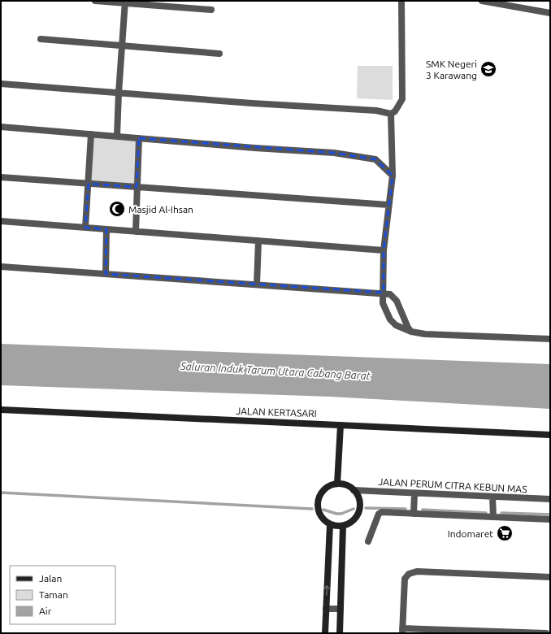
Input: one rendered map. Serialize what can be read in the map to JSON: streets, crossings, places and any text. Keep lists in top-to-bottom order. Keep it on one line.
{"streets":{"street":["JALAN KERTASARI","JALAN PERUM CITRA KEBUN MAS"]},"water":["Saluran Induk Tarum Utara Cabang Barat"],"places":{"school or university":["SMK Negeri 3 Karawang"],"mosque":["Masjid Al-Ihsan"],"supermarket":["Indomaret"]},"legend":["Jalan","Taman","Air"]}
